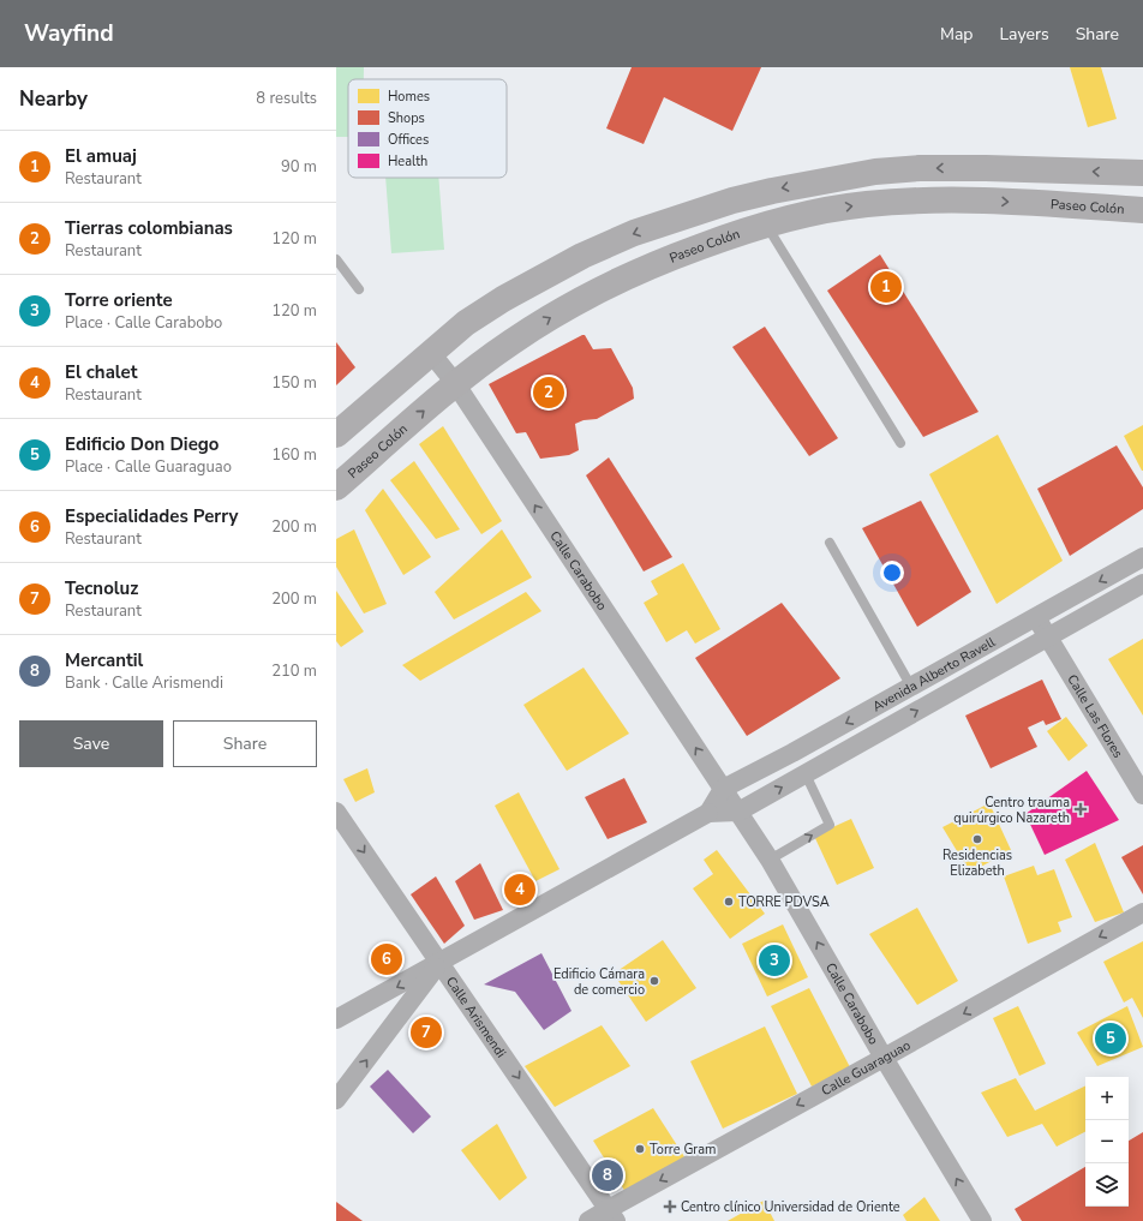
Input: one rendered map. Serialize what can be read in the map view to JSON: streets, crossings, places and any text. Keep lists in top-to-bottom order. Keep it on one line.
{"streets":{"street":["Paseo Colón","Calle Carabobo","Avenida Alberto Ravell","Calle Las Flores","Calle Arismendi","Calle Guaraguao"]},"crossings":[["Paseo Colón","Calle Carabobo"],["Calle Carabobo","Avenida Alberto Ravell"],["Calle Carabobo","Calle Guaraguao"],["Avenida Alberto Ravell","Calle Las Flores"],["Calle Arismendi","Calle Guaraguao"]],"one_way":["Calle Carabobo","Calle Arismendi","Calle Guaraguao"],"places":{"health":["Centro trauma quirúrgico Nazareth","Centro clínico Universidad de Oriente"],"other":["Residencias Elizabeth","TORRE PDVSA","Edificio Cámara de comercio","Torre Gram"]},"legend":["Homes","Shops","Offices","Health"],"page":{"header":"Wayfind","nav":["Map","Layers","Share"],"heading":["Nearby","8 results"],"list":[{"mark":"1","name":"El amuaj","note":"Restaurant","value":"90 m"},{"mark":"2","name":"Tierras colombianas","note":"Restaurant","value":"120 m"},{"mark":"3","name":"Torre oriente","note":"Place · Calle Carabobo","value":"120 m"},{"mark":"4","name":"El chalet","note":"Restaurant","value":"150 m"},{"mark":"5","name":"Edificio Don Diego","note":"Place · Calle Guaraguao","value":"160 m"},{"mark":"6","name":"Especialidades Perry","note":"Restaurant","value":"200 m"},{"mark":"7","name":"Tecnoluz","note":"Restaurant","value":"200 m"},{"mark":"8","name":"Mercantil","note":"Bank · Calle Arismendi","value":"210 m"}],"pins":["1","2","4","6","3","7","5","8"],"buttons":["Save","Share"],"map_buttons":["+","−"]}}
